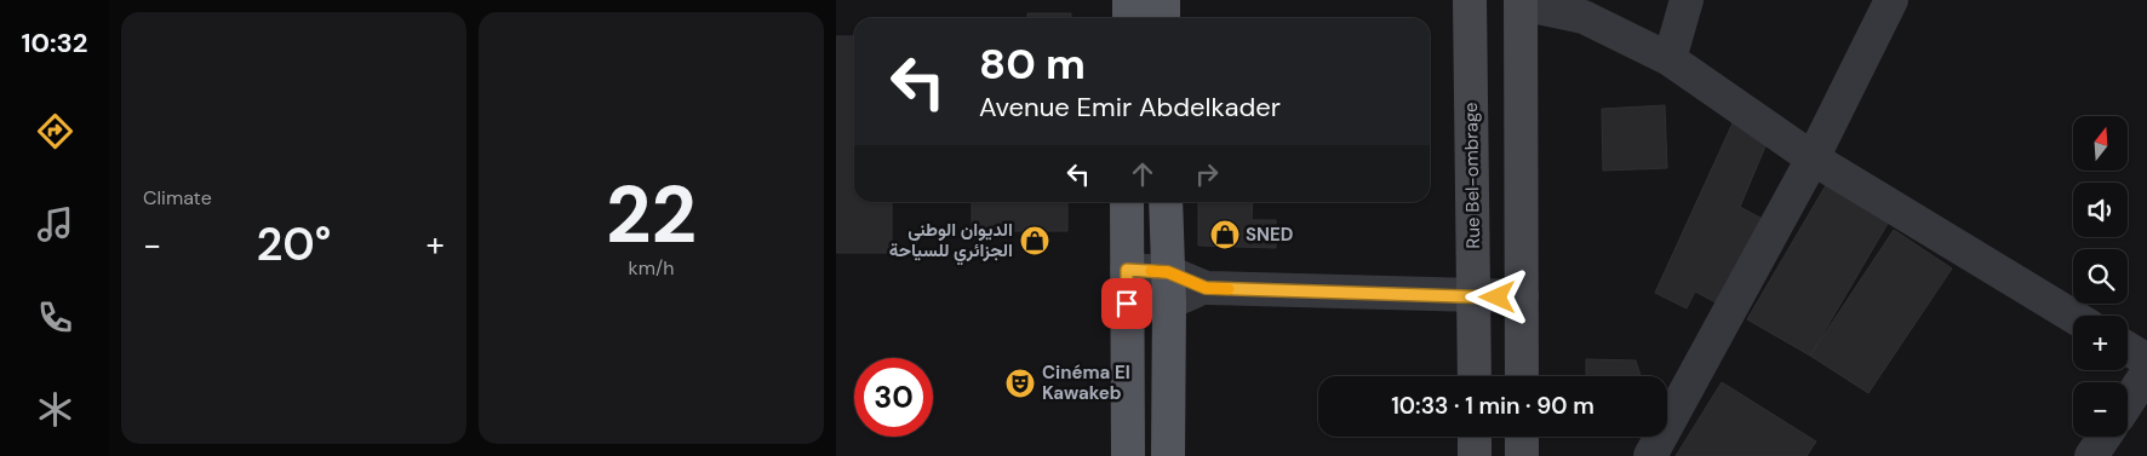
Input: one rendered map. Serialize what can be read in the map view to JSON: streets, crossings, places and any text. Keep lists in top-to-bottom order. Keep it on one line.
{"streets":{"street":["Rue Bel-ombrage"]},"places":{"shop":["SNED","الديوان الوطني الجزائري للسياحة"],"theatre":["Cinéma El Kawakeb"]},"north":"top","page":{"tabs":"10:32","tile":["Climate",["22","km/h"]],"turn":["80 m","Avenue Emir Abdelkader"],"map_buttons":["+","−"],"heat":["−","20°","+"],"limit":"30","trip":"10:33 · 1 min · 90 m"}}
